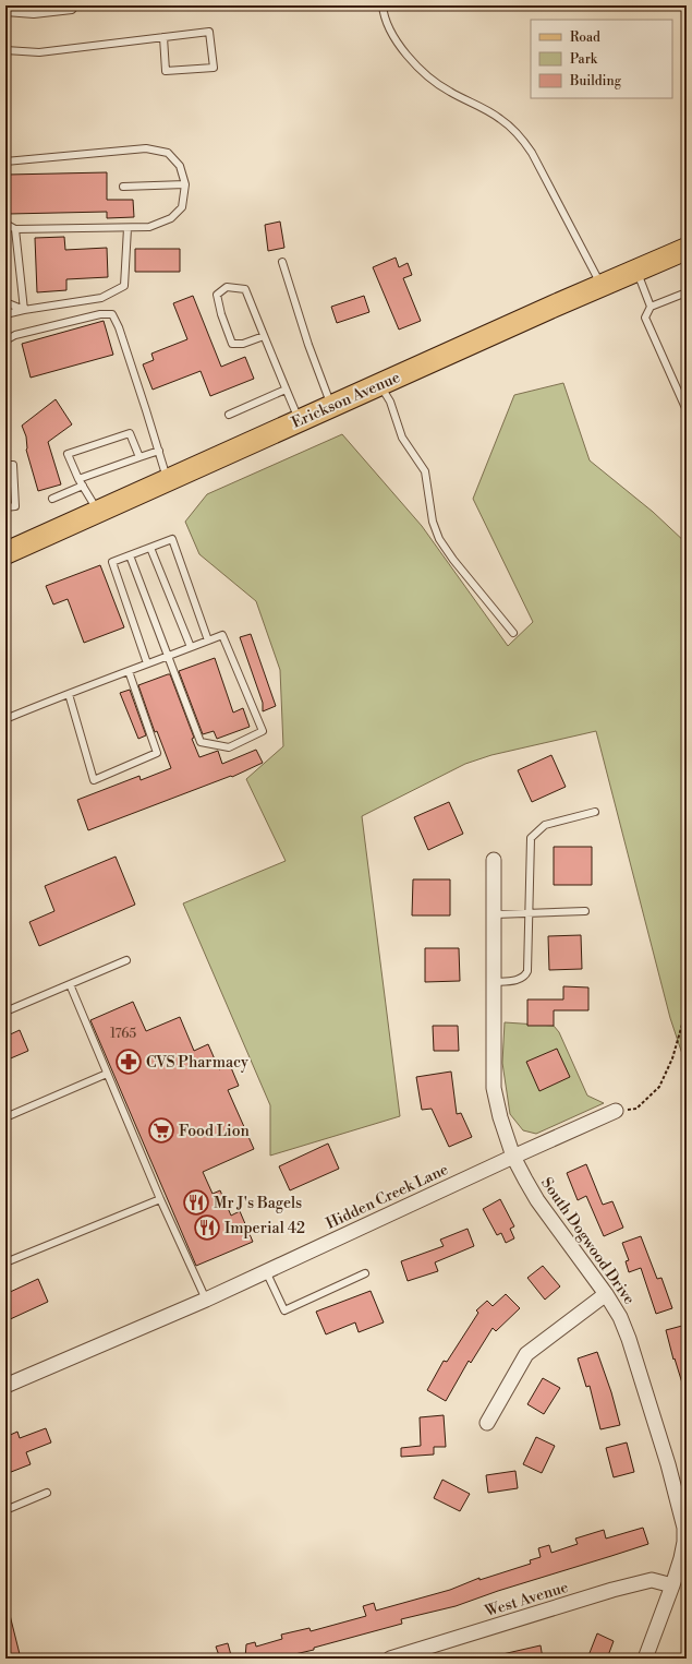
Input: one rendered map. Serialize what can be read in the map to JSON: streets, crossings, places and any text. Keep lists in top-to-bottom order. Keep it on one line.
{"streets":{"main road":["Erickson Avenue"],"street":["Hidden Creek Lane","South Dogwood Drive","West Avenue"]},"crossings":[["Hidden Creek Lane","South Dogwood Drive"],["South Dogwood Drive","West Avenue"]],"places":{"pharmacy":["CVS Pharmacy"],"supermarket":["Food Lion"],"restaurant":["Mr J's Bagels","Imperial 42"]},"house_numbers":["1765"],"legend":["Road","Park","Building"]}
